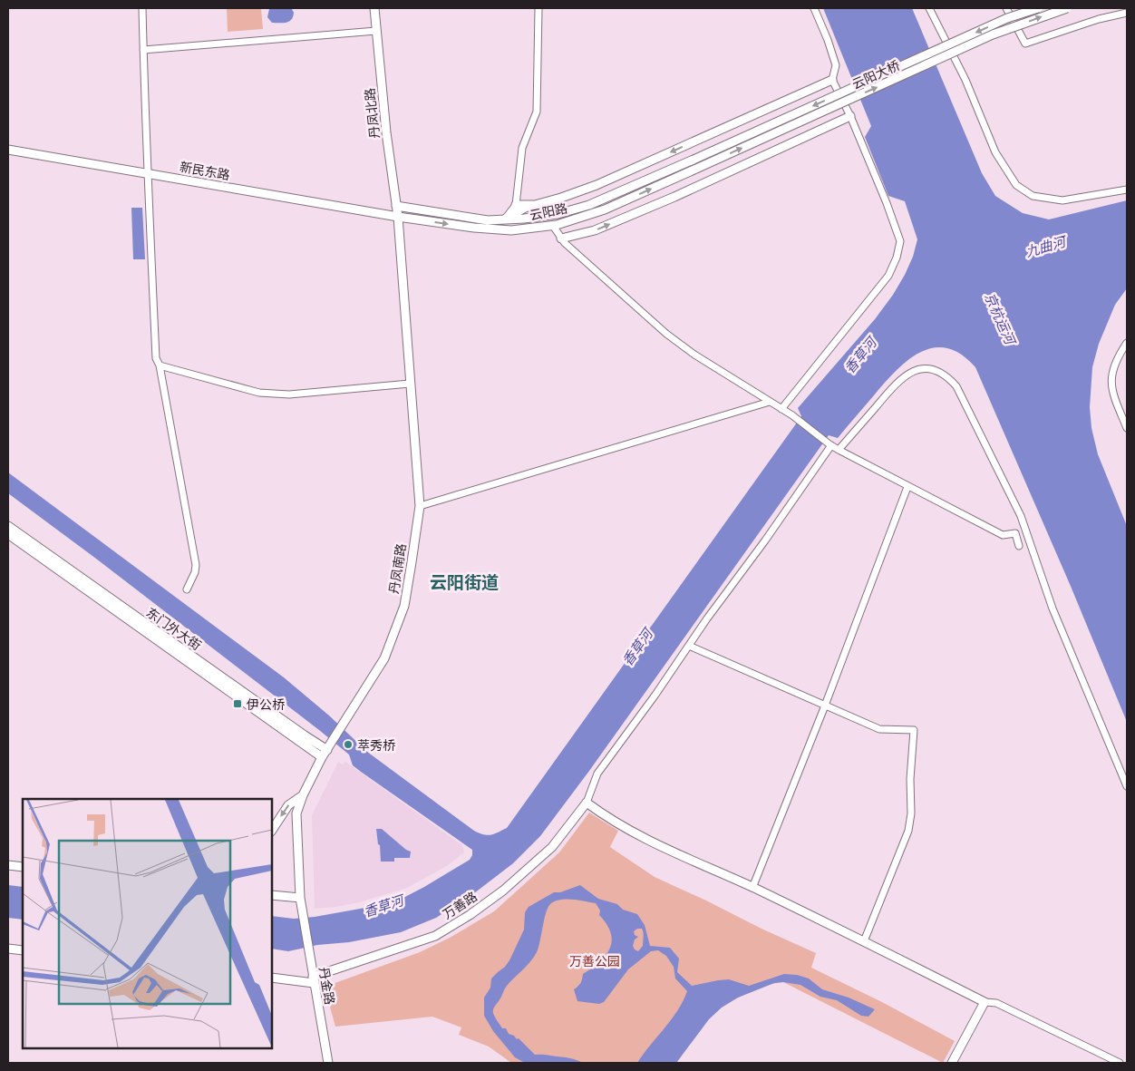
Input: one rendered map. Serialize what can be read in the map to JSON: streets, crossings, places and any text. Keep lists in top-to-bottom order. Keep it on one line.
{"streets":{"street":["云阳大桥","丹凤北路","新民东路","云阳路","丹凤南路","东门外大街","万善路","丹金路"]},"crossings":[["云阳大桥","云阳路"],["丹凤北路","新民东路"],["丹凤北路","云阳路"],["丹凤北路","丹凤南路"],["新民东路","云阳路"],["新民东路","丹凤南路"],["云阳路","丹凤南路"],["丹凤南路","东门外大街"],["丹凤南路","丹金路"],["万善路","丹金路"]],"districts":["云阳街道"],"water":["九曲河","京杭运河","香草河"],"parks":["万善公园"],"places":{"transit":["伊公桥"],"other":["萃秀桥"]}}
